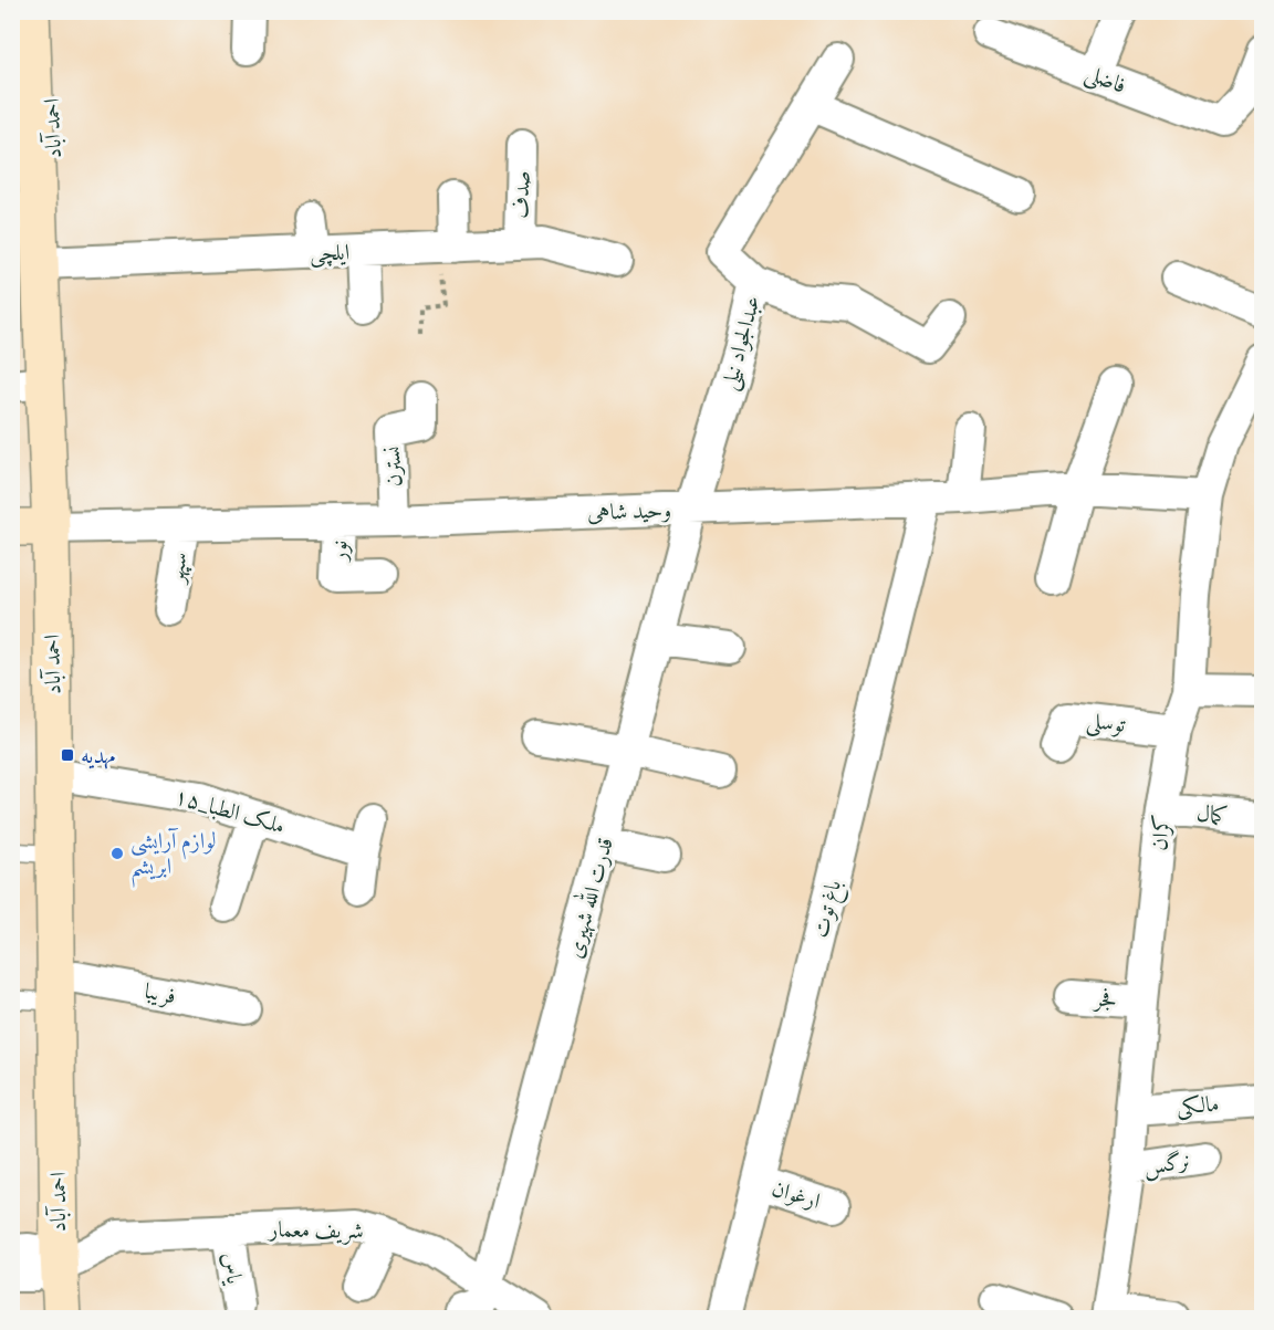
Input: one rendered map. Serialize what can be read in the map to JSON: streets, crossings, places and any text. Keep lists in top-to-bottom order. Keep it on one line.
{"streets":{"main road":["احمد آباد"],"street":["فاضلی","صدف","ایلچی","عبدالجواد نیلی","نسترن","وحید شاهی","نور","سپهر","توسلی","۱۵_ملک الطبا","کمال","کران","قدرت الله شهیری","باغ توت","فریبا","فجر","مالکی","نرگس","ارغوان","شریف معمار","یاس"]},"crossings":[["احمد آباد","ایلچی"],["احمد آباد","وحید شاهی"],["احمد آباد","۱۵_ملک الطبا"],["احمد آباد","فریبا"],["احمد آباد","شریف معمار"],["صدف","ایلچی"],["عبدالجواد نیلی","وحید شاهی"],["عبدالجواد نیلی","قدرت الله شهیری"],["نسترن","وحید شاهی"],["وحید شاهی","نور"],["وحید شاهی","سپهر"],["وحید شاهی","کران"],["وحید شاهی","قدرت الله شهیری"],["وحید شاهی","باغ توت"],["توسلی","کران"],["کمال","کران"],["کران","فجر"],["کران","مالکی"],["کران","نرگس"],["قدرت الله شهیری","شریف معمار"],["باغ توت","ارغوان"],["شریف معمار","یاس"]],"places":{"transit":["مهدیه"],"other":["لوازم آرایشی ابریشم"]}}
